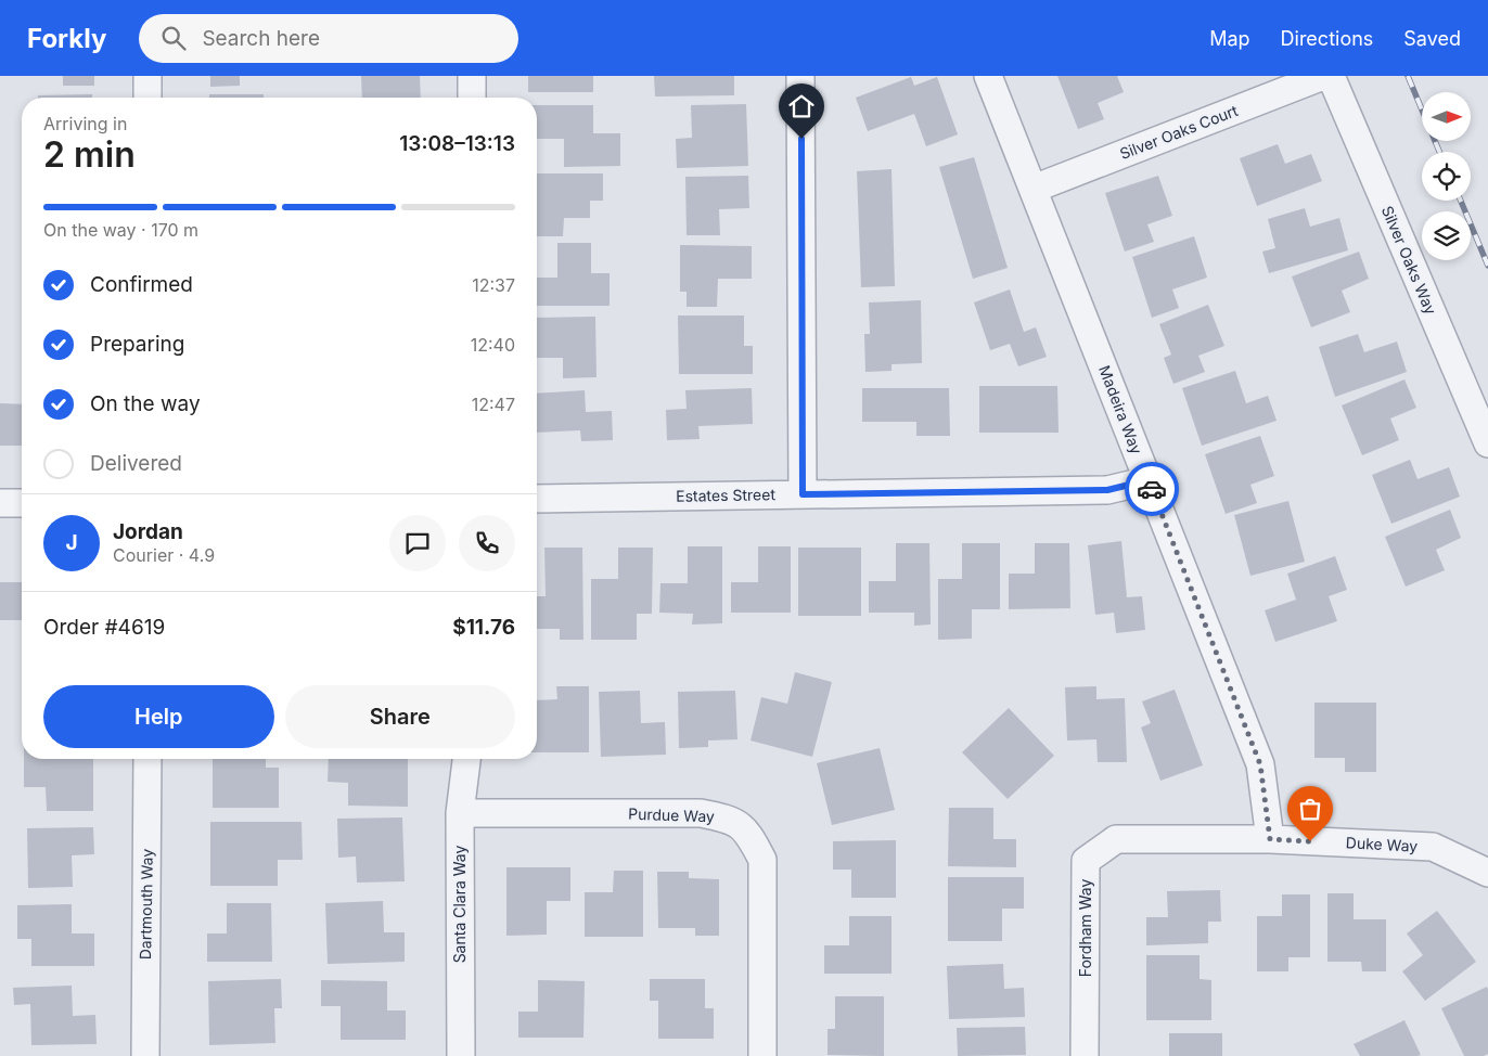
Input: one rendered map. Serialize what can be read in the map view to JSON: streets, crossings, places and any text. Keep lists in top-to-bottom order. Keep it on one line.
{"streets":{"street":["Silver Oaks Court","Silver Oaks Way","Madeira Way","Estates Street","Purdue Way","Duke Way","Dartmouth Way","Santa Clara Way","Fordham Way"]},"crossings":[["Silver Oaks Court","Madeira Way"],["Madeira Way","Estates Street"],["Madeira Way","Duke Way"],["Madeira Way","Fordham Way"],["Purdue Way","Santa Clara Way"],["Duke Way","Fordham Way"]],"north":"right","page":{"header":"Forkly","search":"Search here","nav":["Map","Directions","Saved"],"heading":["2 min","Arriving in","13:08–13:13"],"panel":["Jordan","Courier · 4.9","Order #4619","$11.76"],"bar":"On the way · 170 m","list":[["Confirmed","12:37"],["Preparing","12:40"],["On the way","12:47"],"Delivered"],"round":"J","buttons":["Help","Share"]}}
